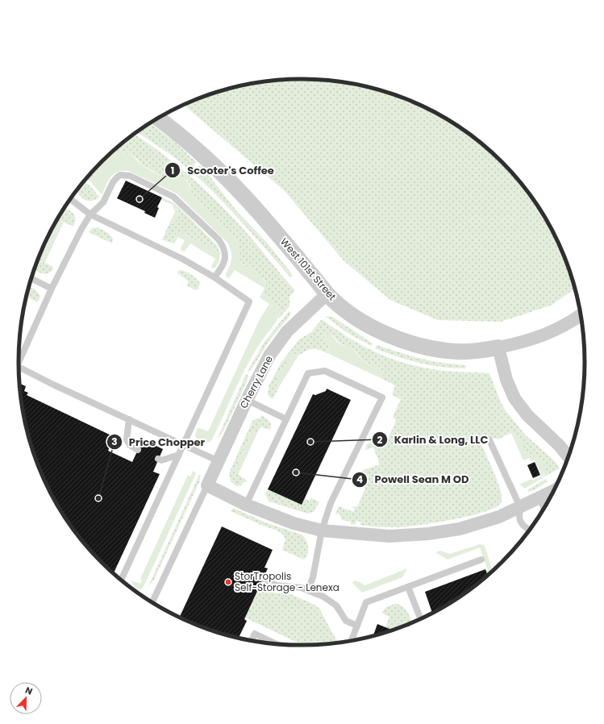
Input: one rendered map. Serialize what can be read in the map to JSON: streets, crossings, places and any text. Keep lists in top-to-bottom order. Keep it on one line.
{"streets":{"street":["West 101st Street","Cherry Lane"]},"crossings":[["West 101st Street","Cherry Lane"]],"places":["Scooter's Coffee","Karlin & Long, LLC","Powell Sean M OD","Price Chopper","StorTropolis Self-Storage - Lenexa"],"north":"top right"}
